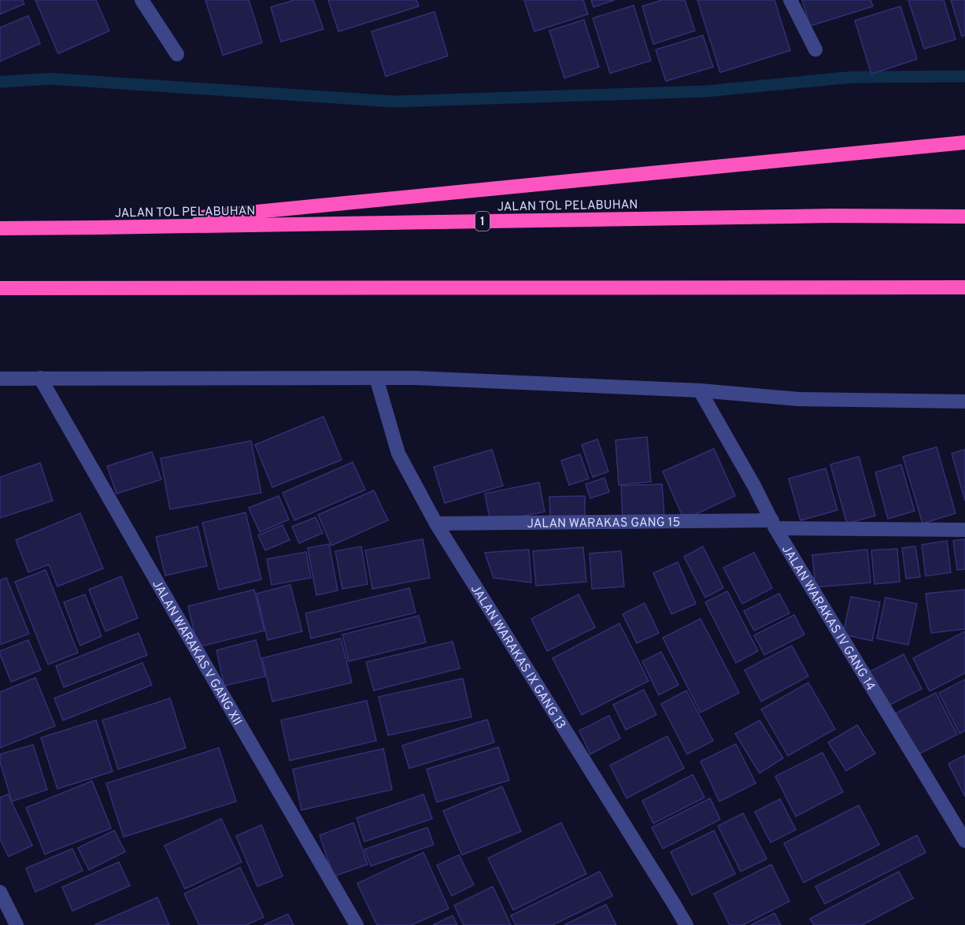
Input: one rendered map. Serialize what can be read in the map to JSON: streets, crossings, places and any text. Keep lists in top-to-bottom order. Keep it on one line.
{"streets":{"highway":["JALAN TOL PELABUHAN","1"],"street":["JALAN WARAKAS GANG 15","JALAN WARAKAS IV GANG 14","JALAN WARAKAS V GANG XII","JALAN WARAKAS IX GANG 13"]},"crossings":[["JALAN WARAKAS GANG 15","JALAN WARAKAS IV GANG 14"],["JALAN WARAKAS GANG 15","JALAN WARAKAS IX GANG 13"]]}
